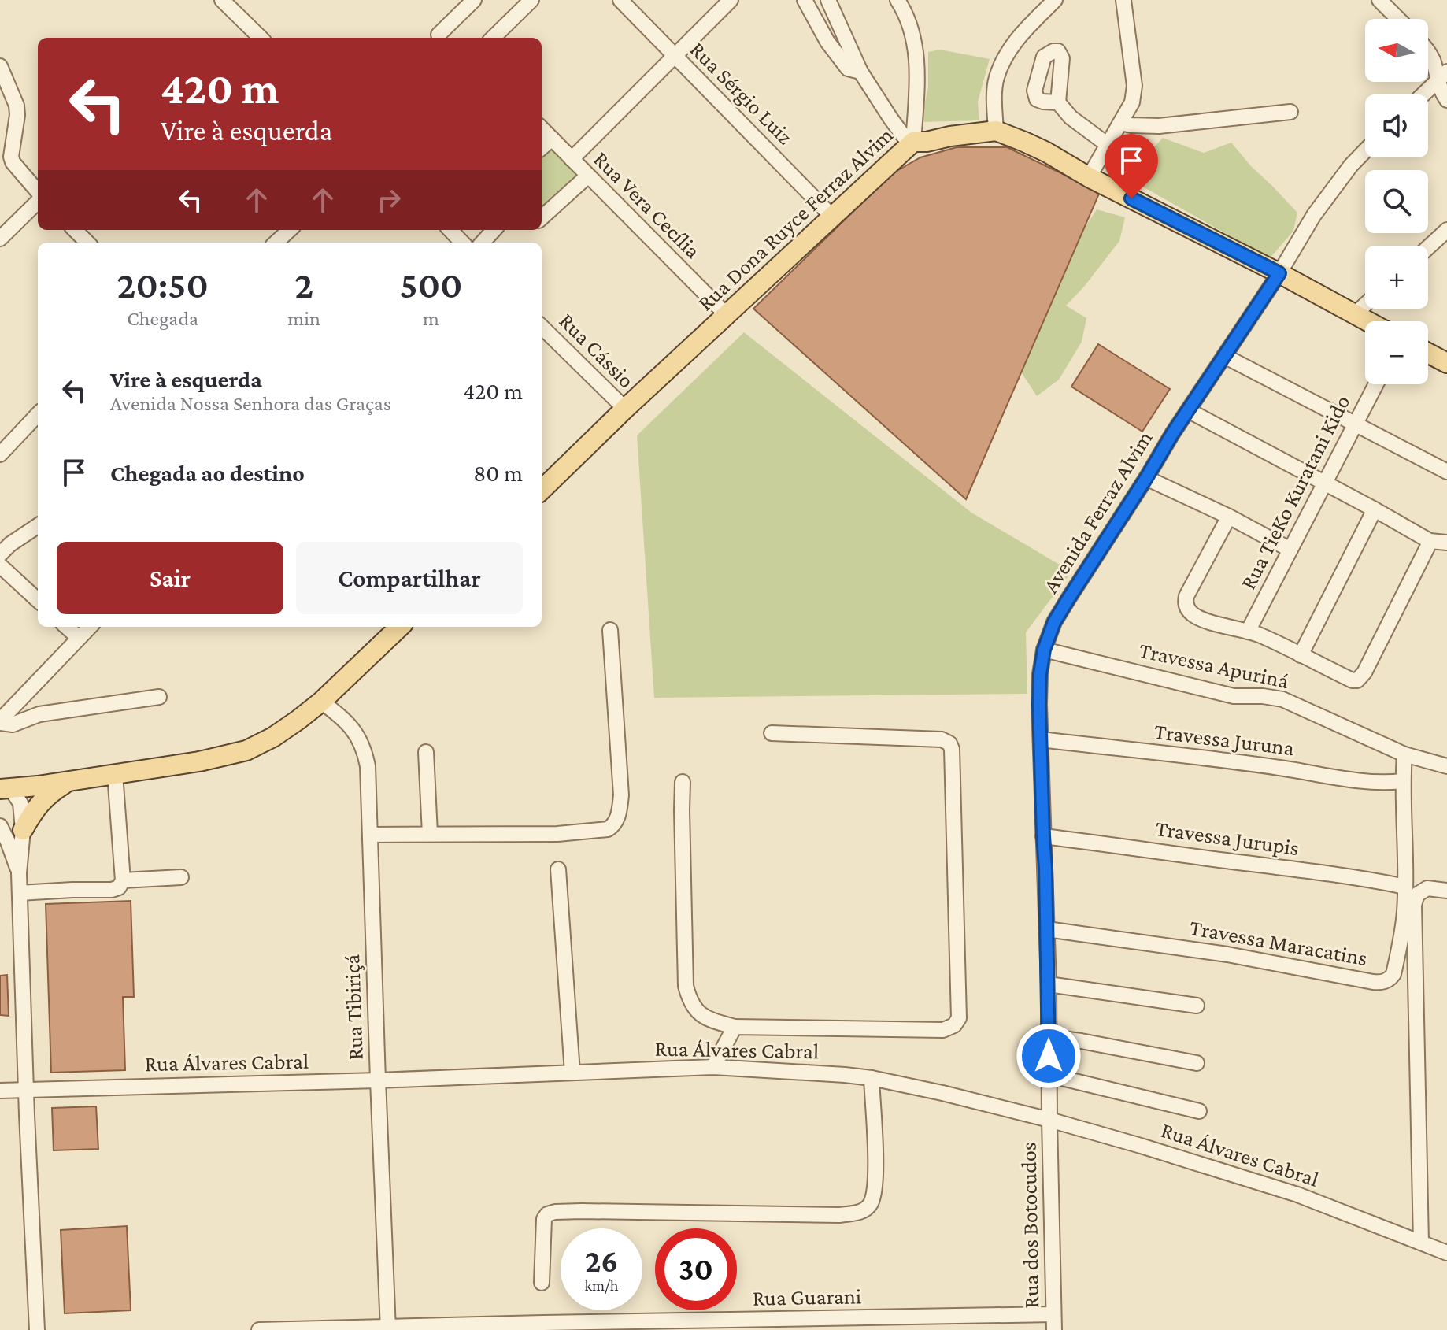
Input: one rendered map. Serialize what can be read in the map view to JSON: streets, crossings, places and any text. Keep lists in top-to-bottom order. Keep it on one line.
{"streets":{"main road":["Rua Dona Ruyce Ferraz Alvim"],"street":["Rua Sérgio Luiz","Rua Vera Cecília","Rua Cássio","Rua TieKo Kuratani Kido","Avenida Ferraz Alvim","Travessa Apuriná","Travessa Juruna","Travessa Jurupis","Travessa Maracatins","Rua Tibiriçá","Rua Álvares Cabral","Rua dos Botocudos","Rua Guarani"]},"crossings":[["Rua Sérgio Luiz","Rua Dona Ruyce Ferraz Alvim"],["Rua Vera Cecília","Rua Dona Ruyce Ferraz Alvim"],["Rua Dona Ruyce Ferraz Alvim","Rua Cássio"],["Avenida Ferraz Alvim","Travessa Apuriná"],["Avenida Ferraz Alvim","Travessa Juruna"],["Avenida Ferraz Alvim","Travessa Jurupis"],["Avenida Ferraz Alvim","Travessa Maracatins"],["Avenida Ferraz Alvim","Rua Álvares Cabral"],["Avenida Ferraz Alvim","Rua dos Botocudos"],["Travessa Apuriná","Travessa Maracatins"],["Travessa Juruna","Travessa Maracatins"],["Travessa Jurupis","Travessa Maracatins"],["Rua Tibiriçá","Rua Álvares Cabral"],["Rua Tibiriçá","Rua Guarani"],["Rua Álvares Cabral","Rua dos Botocudos"],["Rua dos Botocudos","Rua Guarani"]],"north":"left","page":{"map_buttons":["+","−"],"turn":["420 m","Vire à esquerda"],"eta":["20:50","Chegada","2","min","500","m"],"list":[{"name":"Vire à esquerda","note":"Avenida Nossa Senhora das Graças","value":"420 m"},{"name":"Chegada ao destino","value":"80 m"}],"buttons":["Sair","Compartilhar"],"speed":"26 km/h","limit":"30"}}
